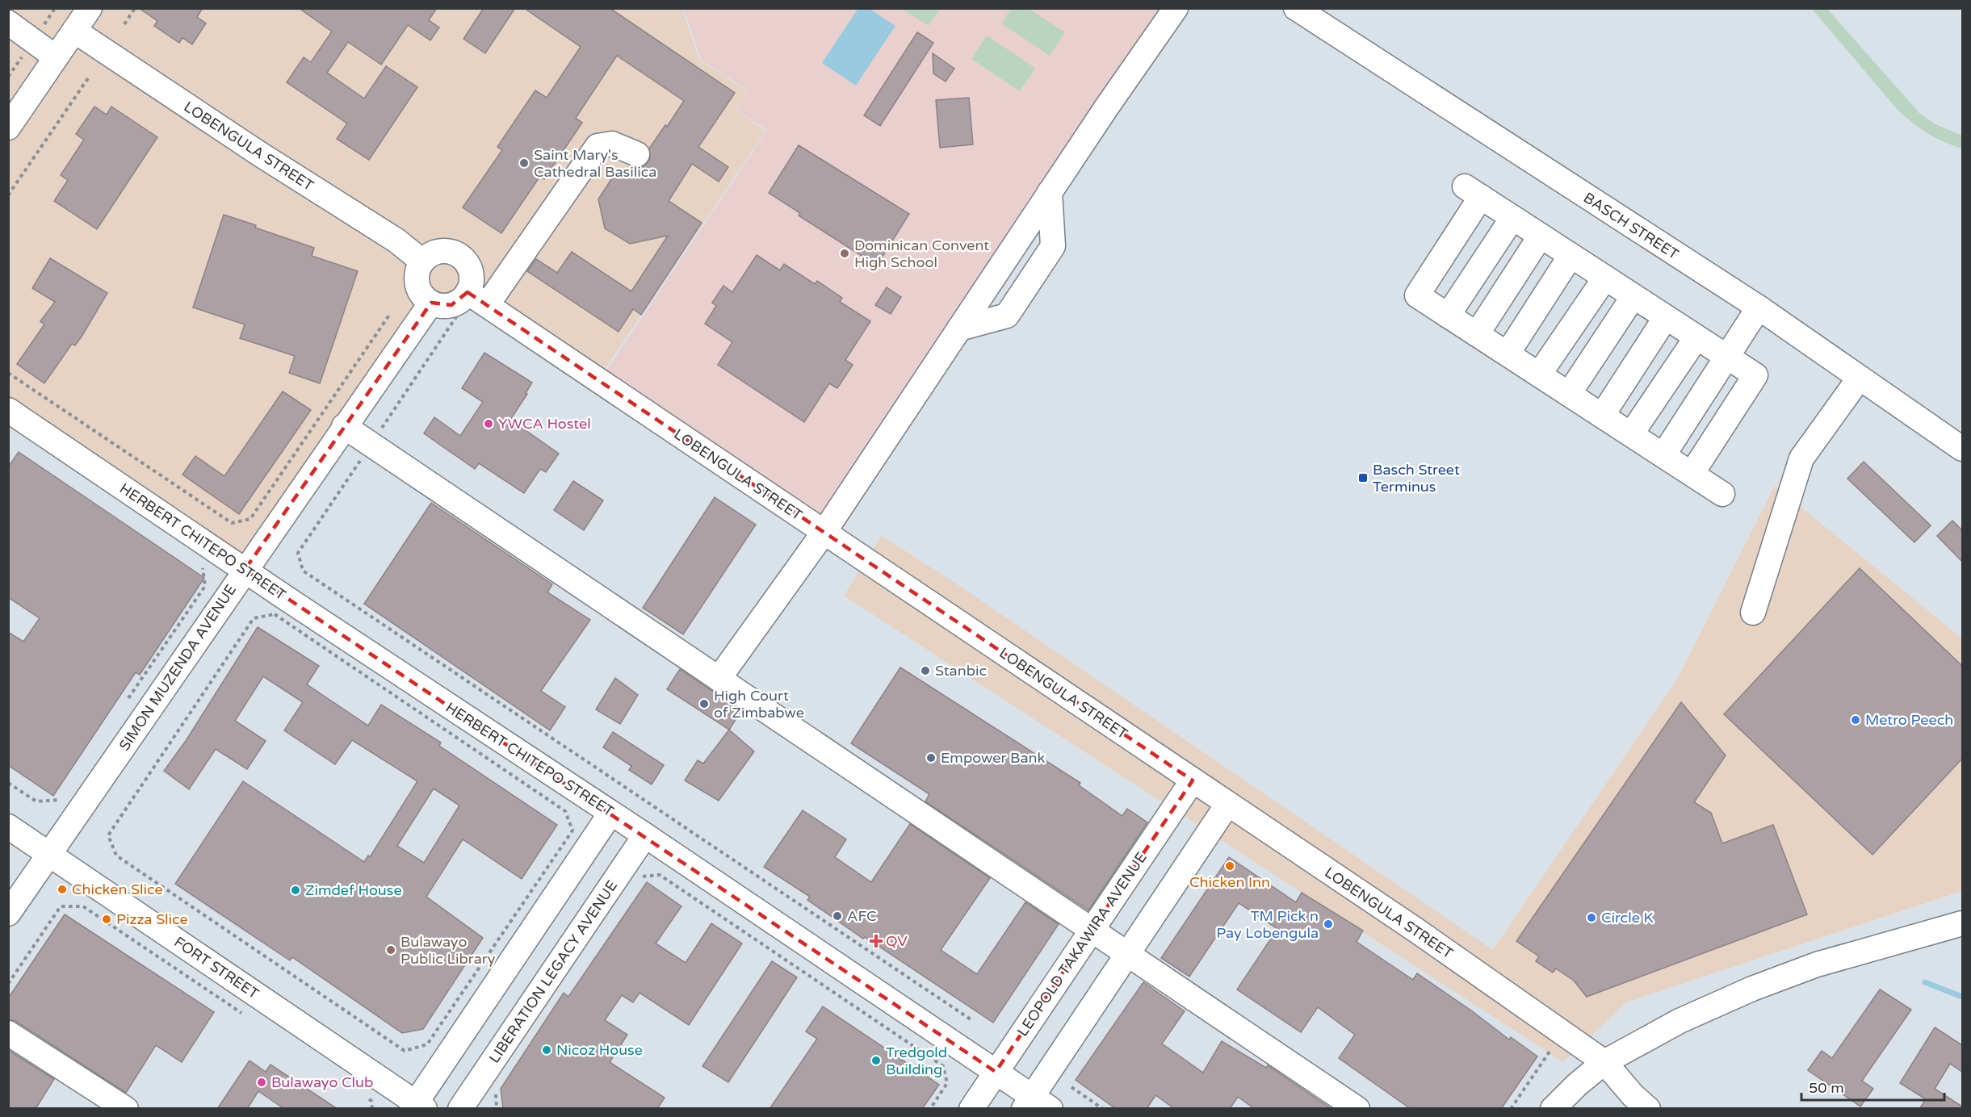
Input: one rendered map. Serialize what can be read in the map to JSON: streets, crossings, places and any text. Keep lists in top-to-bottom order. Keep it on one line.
{"streets":{"street":["LOBENGULA STREET","BASCH STREET","HERBERT CHITEPO STREET","SIMON MUZENDA AVENUE","LEOPOLD TAKAWIRA AVENUE","FORT STREET","LIBERATION LEGACY AVENUE"]},"crossings":[["LOBENGULA STREET","SIMON MUZENDA AVENUE"],["LOBENGULA STREET","LEOPOLD TAKAWIRA AVENUE"],["HERBERT CHITEPO STREET","SIMON MUZENDA AVENUE"],["HERBERT CHITEPO STREET","LEOPOLD TAKAWIRA AVENUE"],["HERBERT CHITEPO STREET","LIBERATION LEGACY AVENUE"],["SIMON MUZENDA AVENUE","FORT STREET"]],"places":{"other":["Saint Mary's Cathedral Basilica","Dominican Convent High School","YWCA Hostel","Stanbic","High Court of Zimbabwe","Metro Peech","Empower Bank","Chicken Inn","Chicken Slice","Zimdef House","AFC","Circle K","Pizza Slice","TM Pick n Pay Lobengula","Bulawayo Public Library","Nicoz House","Tredgold Building","Bulawayo Club"],"transit":["Basch Street Terminus"],"health":["QV"]},"scale_bar":"50 m"}
